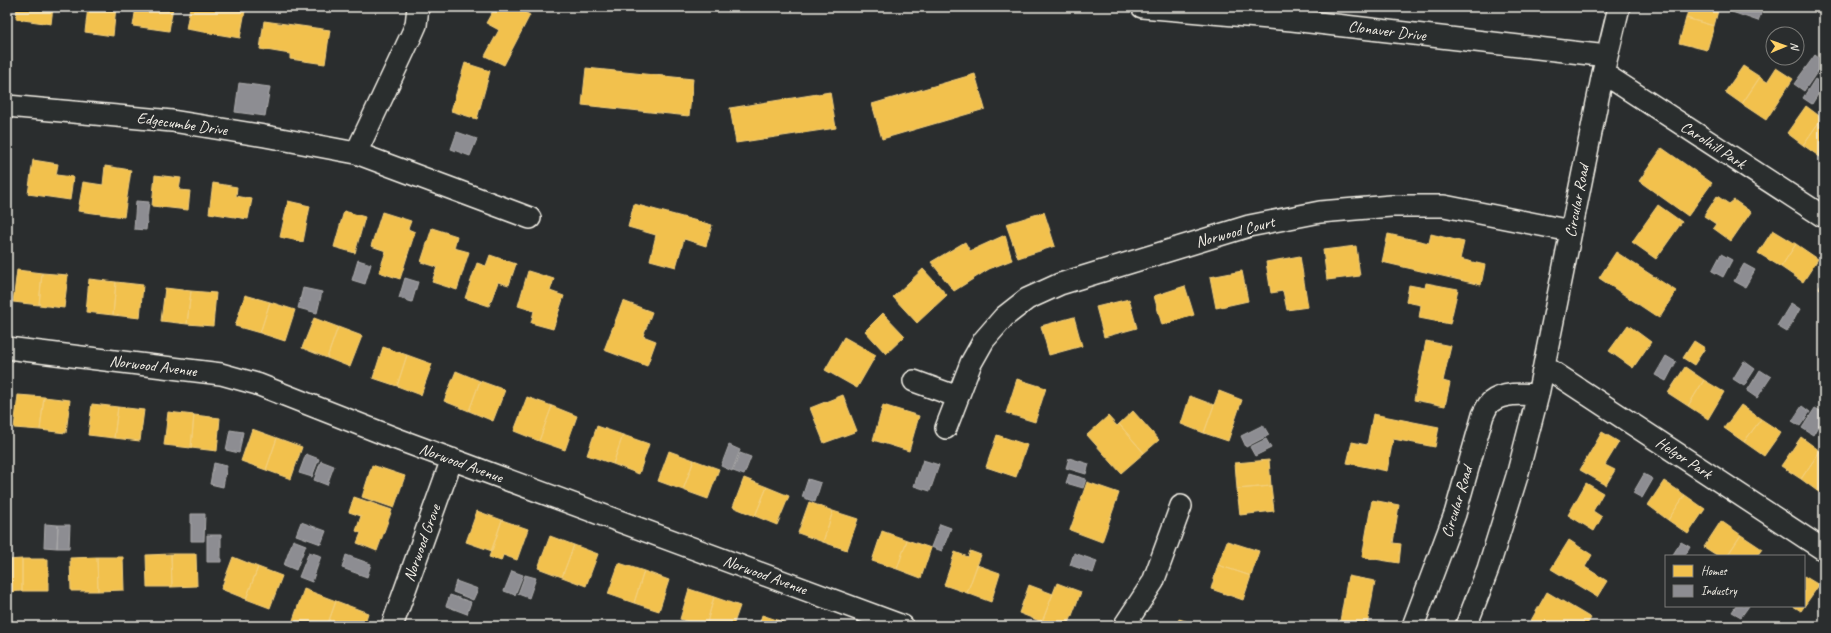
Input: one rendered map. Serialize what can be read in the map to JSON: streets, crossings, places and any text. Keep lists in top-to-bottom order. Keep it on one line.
{"streets":{"street":["Clonaver Drive","Edgecumbe Drive","Carolhill Park","Circular Road","Norwood Court","Norwood Avenue","Helgor Park","Norwood Grove"]},"crossings":[["Clonaver Drive","Carolhill Park"],["Clonaver Drive","Circular Road"],["Carolhill Park","Circular Road"],["Circular Road","Norwood Court"],["Circular Road","Helgor Park"],["Norwood Avenue","Norwood Grove"]],"legend":["Homes","Industry"],"north":"right"}
